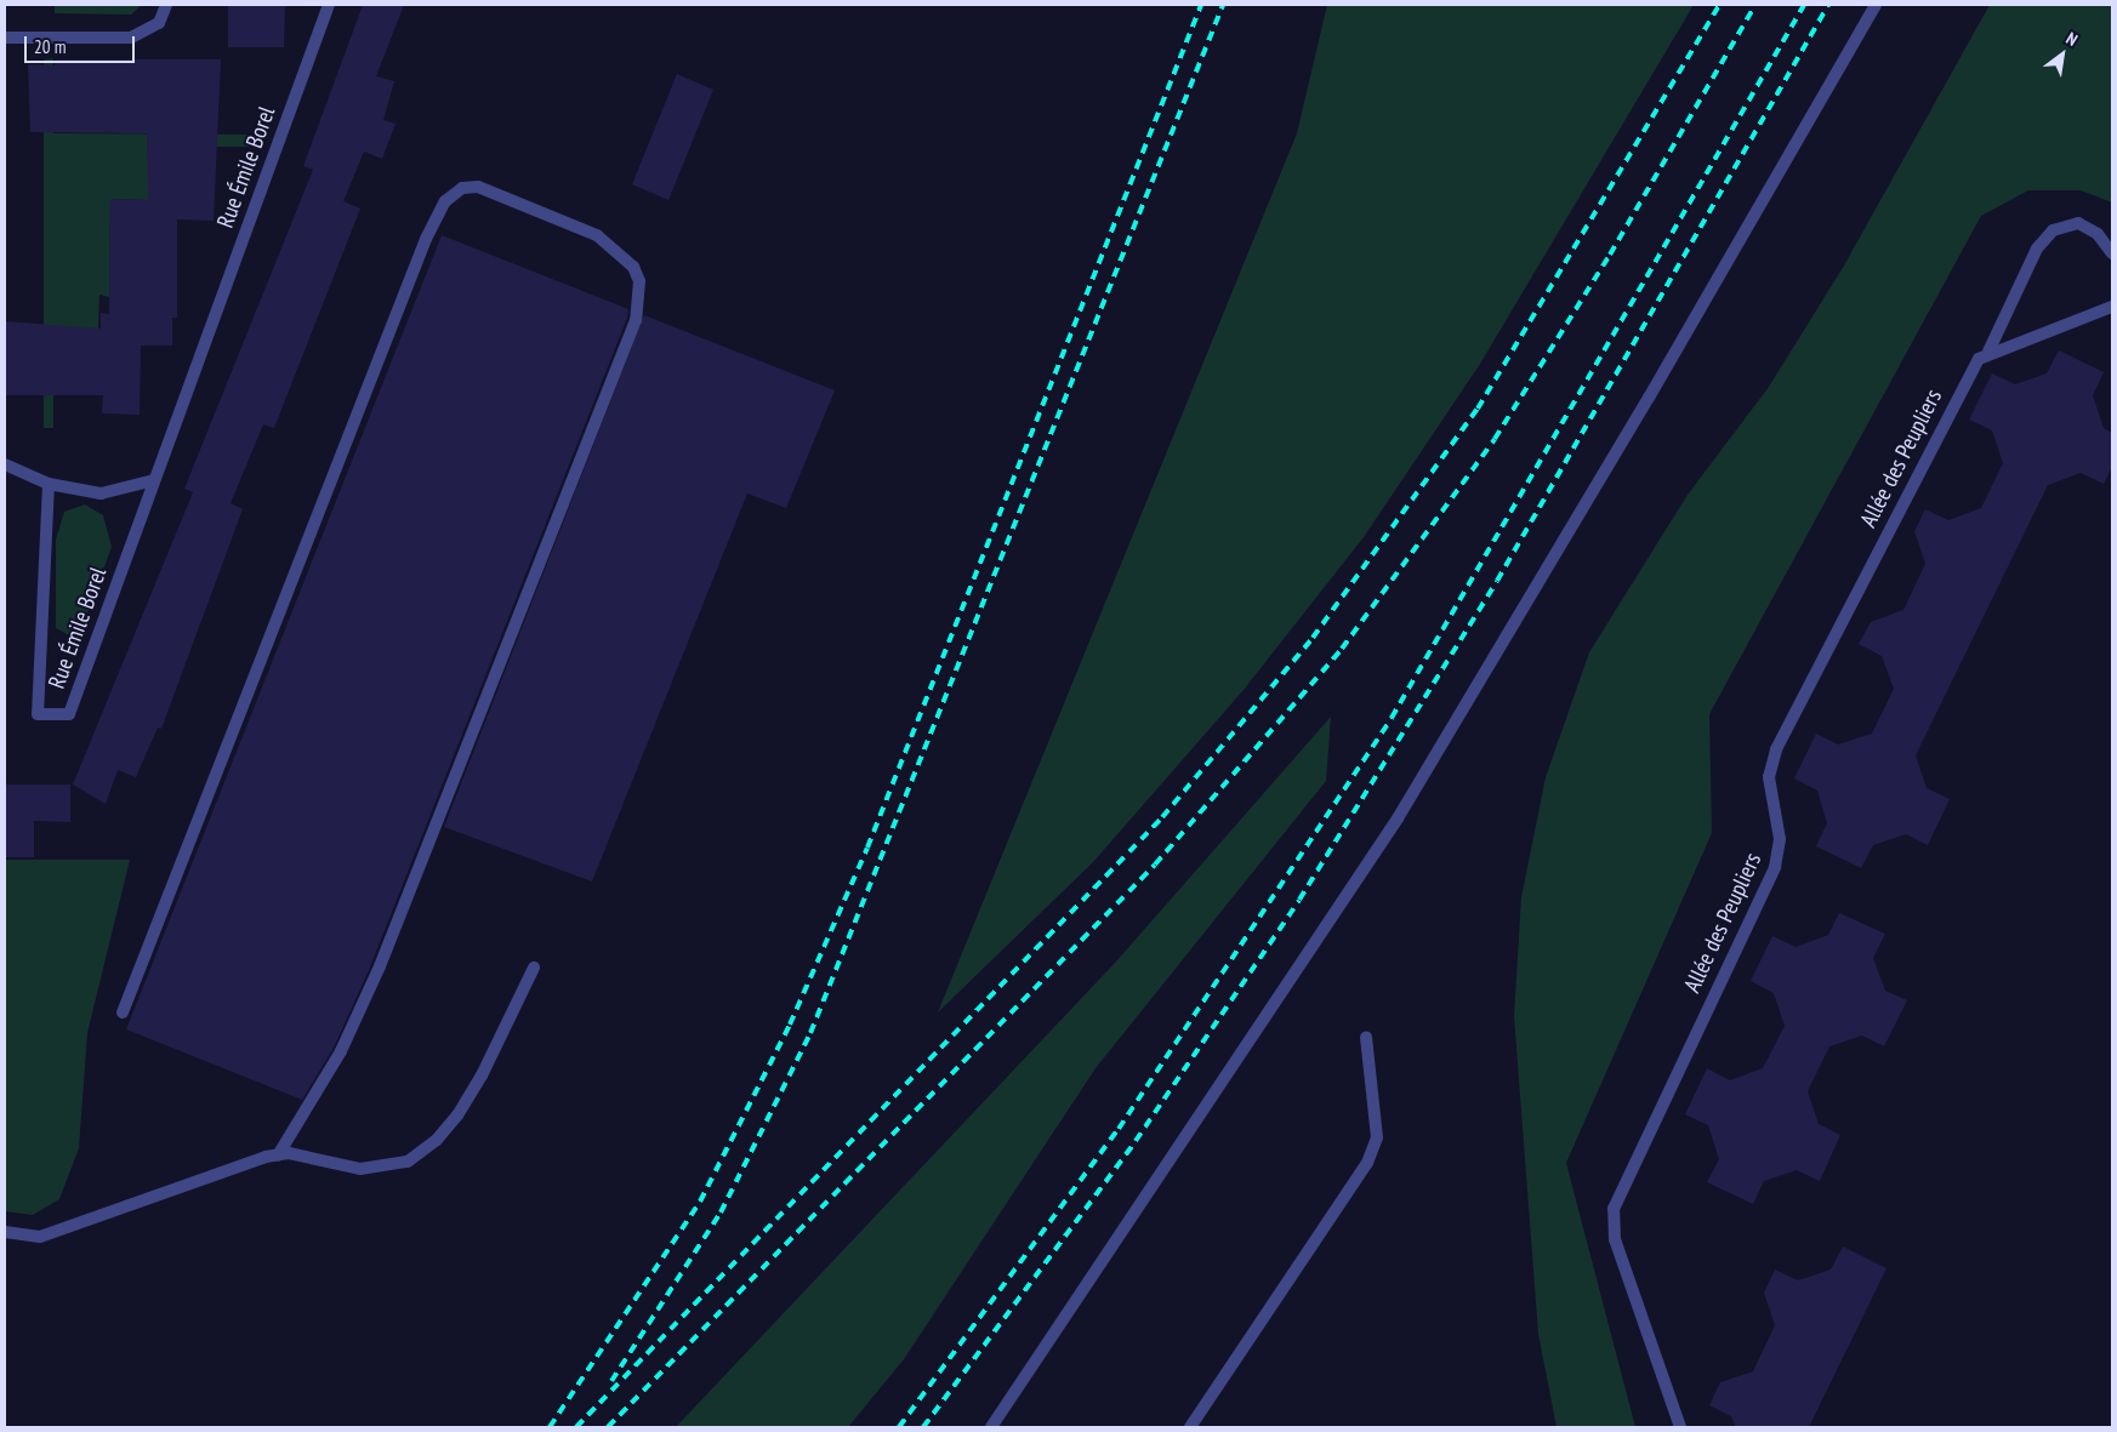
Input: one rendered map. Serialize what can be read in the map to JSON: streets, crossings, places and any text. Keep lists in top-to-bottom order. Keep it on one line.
{"streets":{"street":["Rue Émile Borel","Allée des Peupliers"]},"scale_bar":"20 m","north":"top right"}
